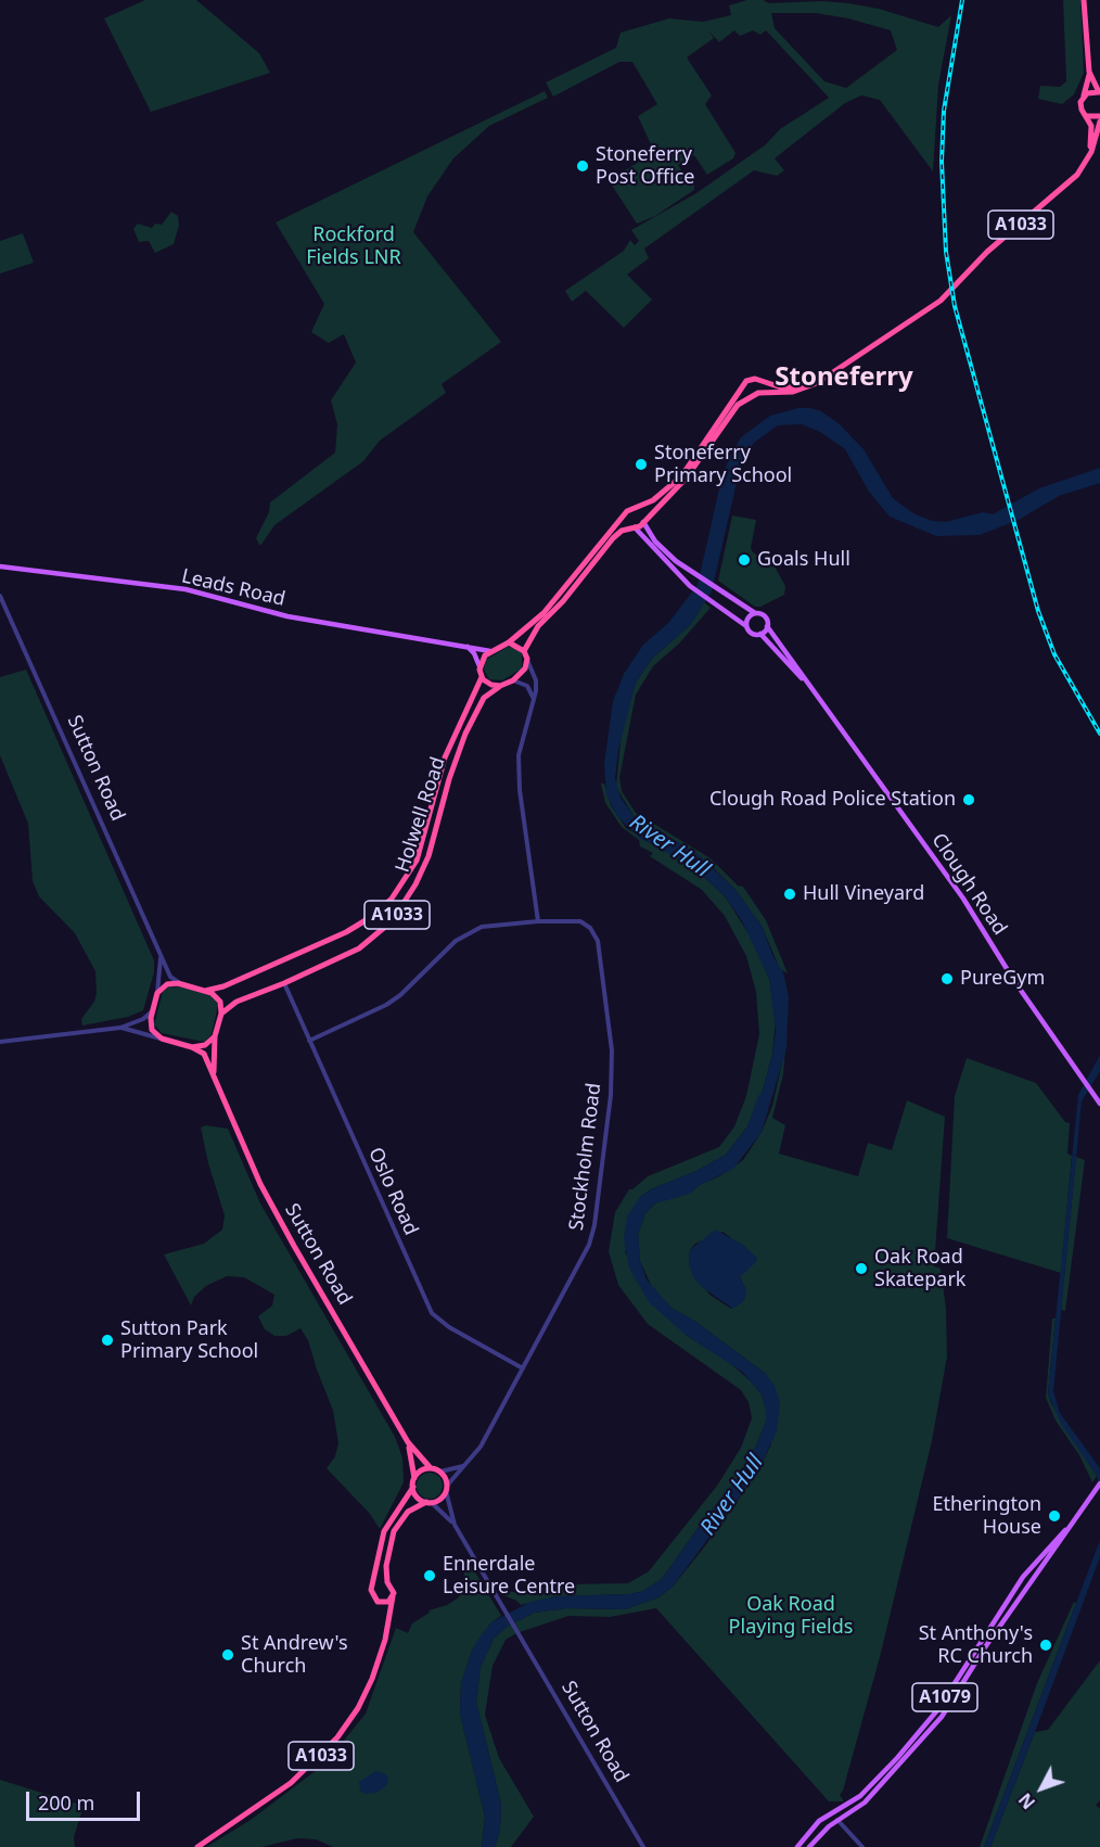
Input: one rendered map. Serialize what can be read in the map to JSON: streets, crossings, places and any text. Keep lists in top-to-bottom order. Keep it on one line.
{"streets":{"highway":["A1033","Sutton Road","Holwell Road"],"main road":["Leads Road","Clough Road","A1079"],"street":["Stockholm Road","Oslo Road"]},"crossings":[["A1033","Leads Road"],["A1033","Holwell Road"],["Leads Road","Holwell Road"],["Sutton Road","Holwell Road"],["Holwell Road","Oslo Road"],["Stockholm Road","Oslo Road"]],"districts":["Stoneferry"],"water":["River Hull"],"parks":["Rockford Fields LNR","Oak Road Playing Fields"],"places":["Stoneferry Post Office","Stoneferry Primary School","Goals Hull","Clough Road Police Station","Hull Vineyard","PureGym","Oak Road Skatepark","Sutton Park Primary School","Etherington House","Ennerdale Leisure Centre","St Anthony's RC Church","St Andrew's Church"],"scale_bar":"200 m","north":"bottom left"}
